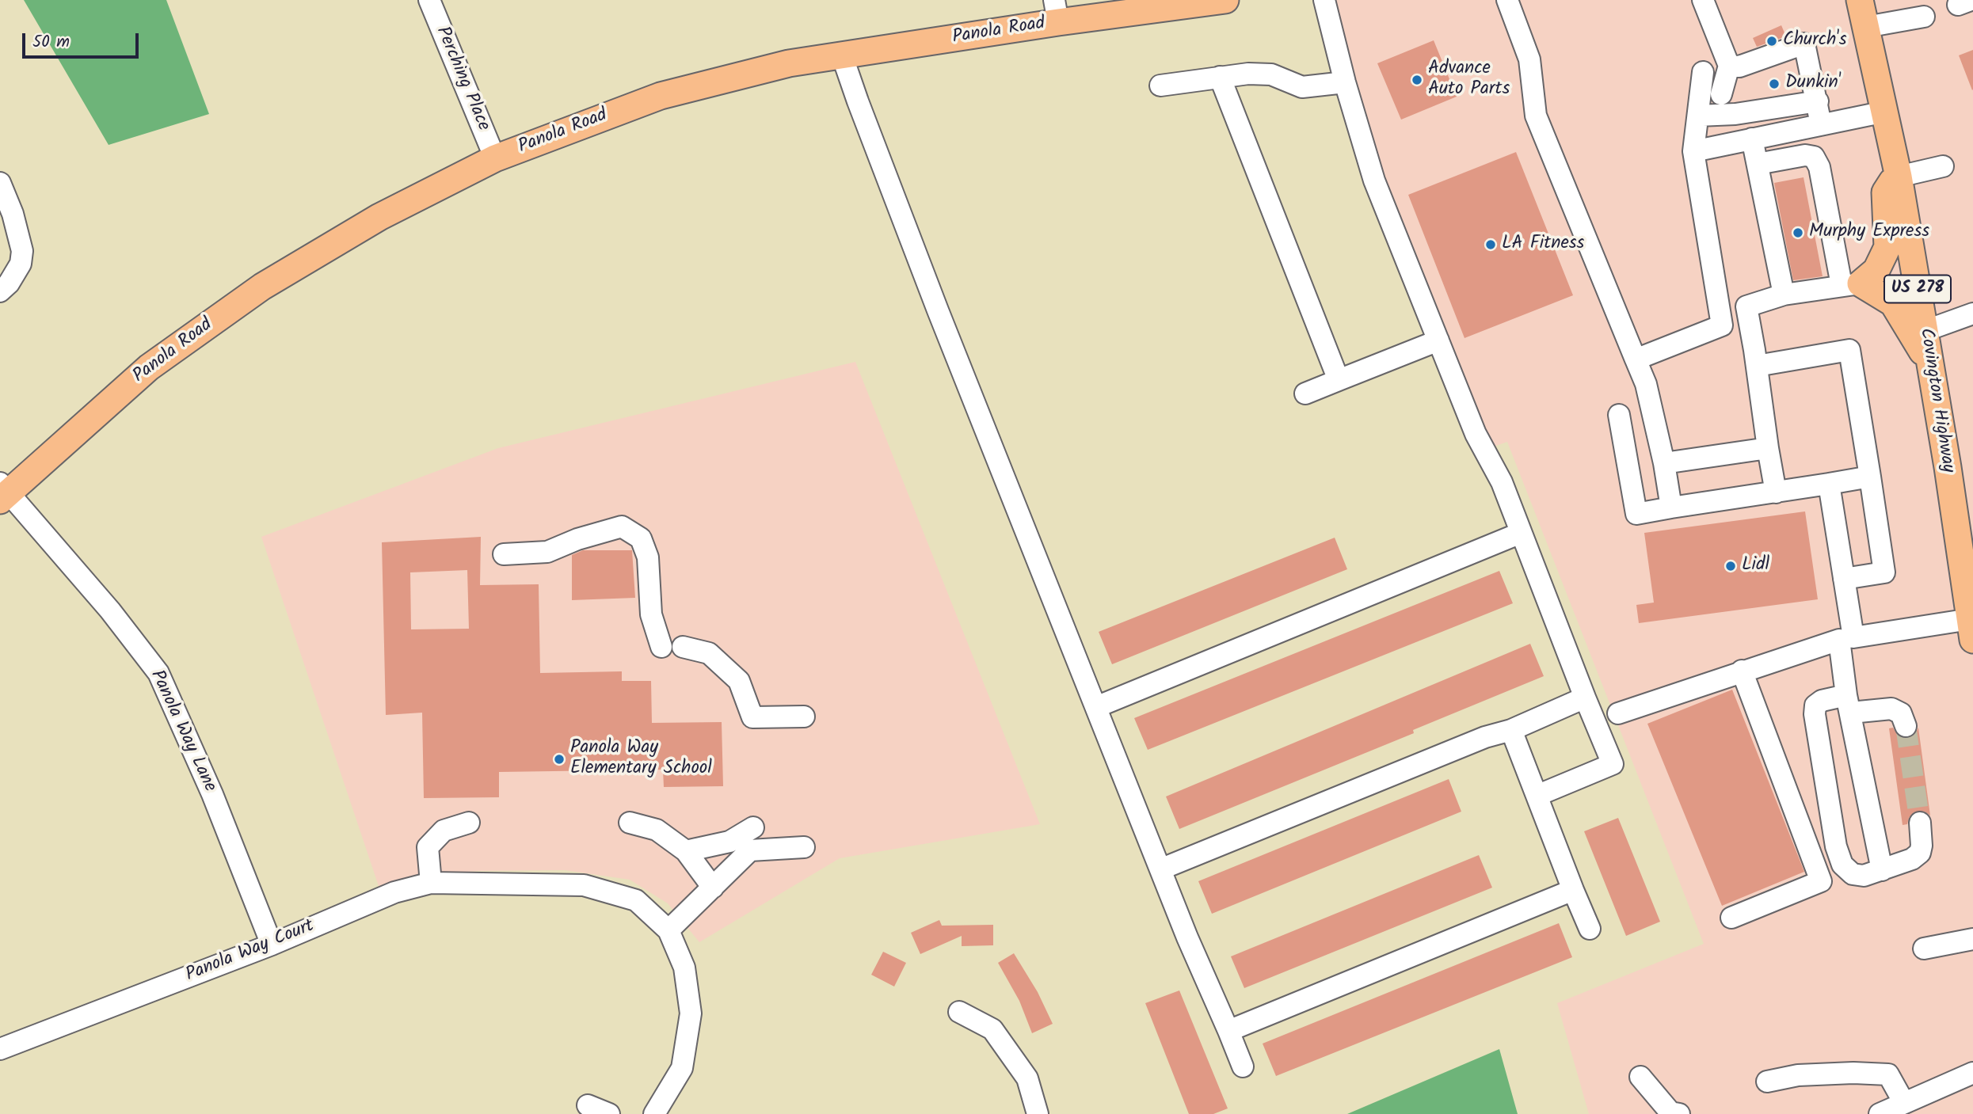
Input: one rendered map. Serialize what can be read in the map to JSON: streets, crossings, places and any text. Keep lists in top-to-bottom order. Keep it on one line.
{"streets":{"main road":["Panola Road","US 278","Covington Highway"],"street":["Perching Place","Panola Way Lane","Panola Way Court"]},"crossings":[["Panola Road","Perching Place"],["Panola Road","Panola Way Lane"],["Panola Way Lane","Panola Way Court"]],"places":["Church's","Advance Auto Parts","Dunkin'","Murphy Express","LA Fitness","Lidl","Panola Way Elementary School"],"scale_bar":"50 m"}
